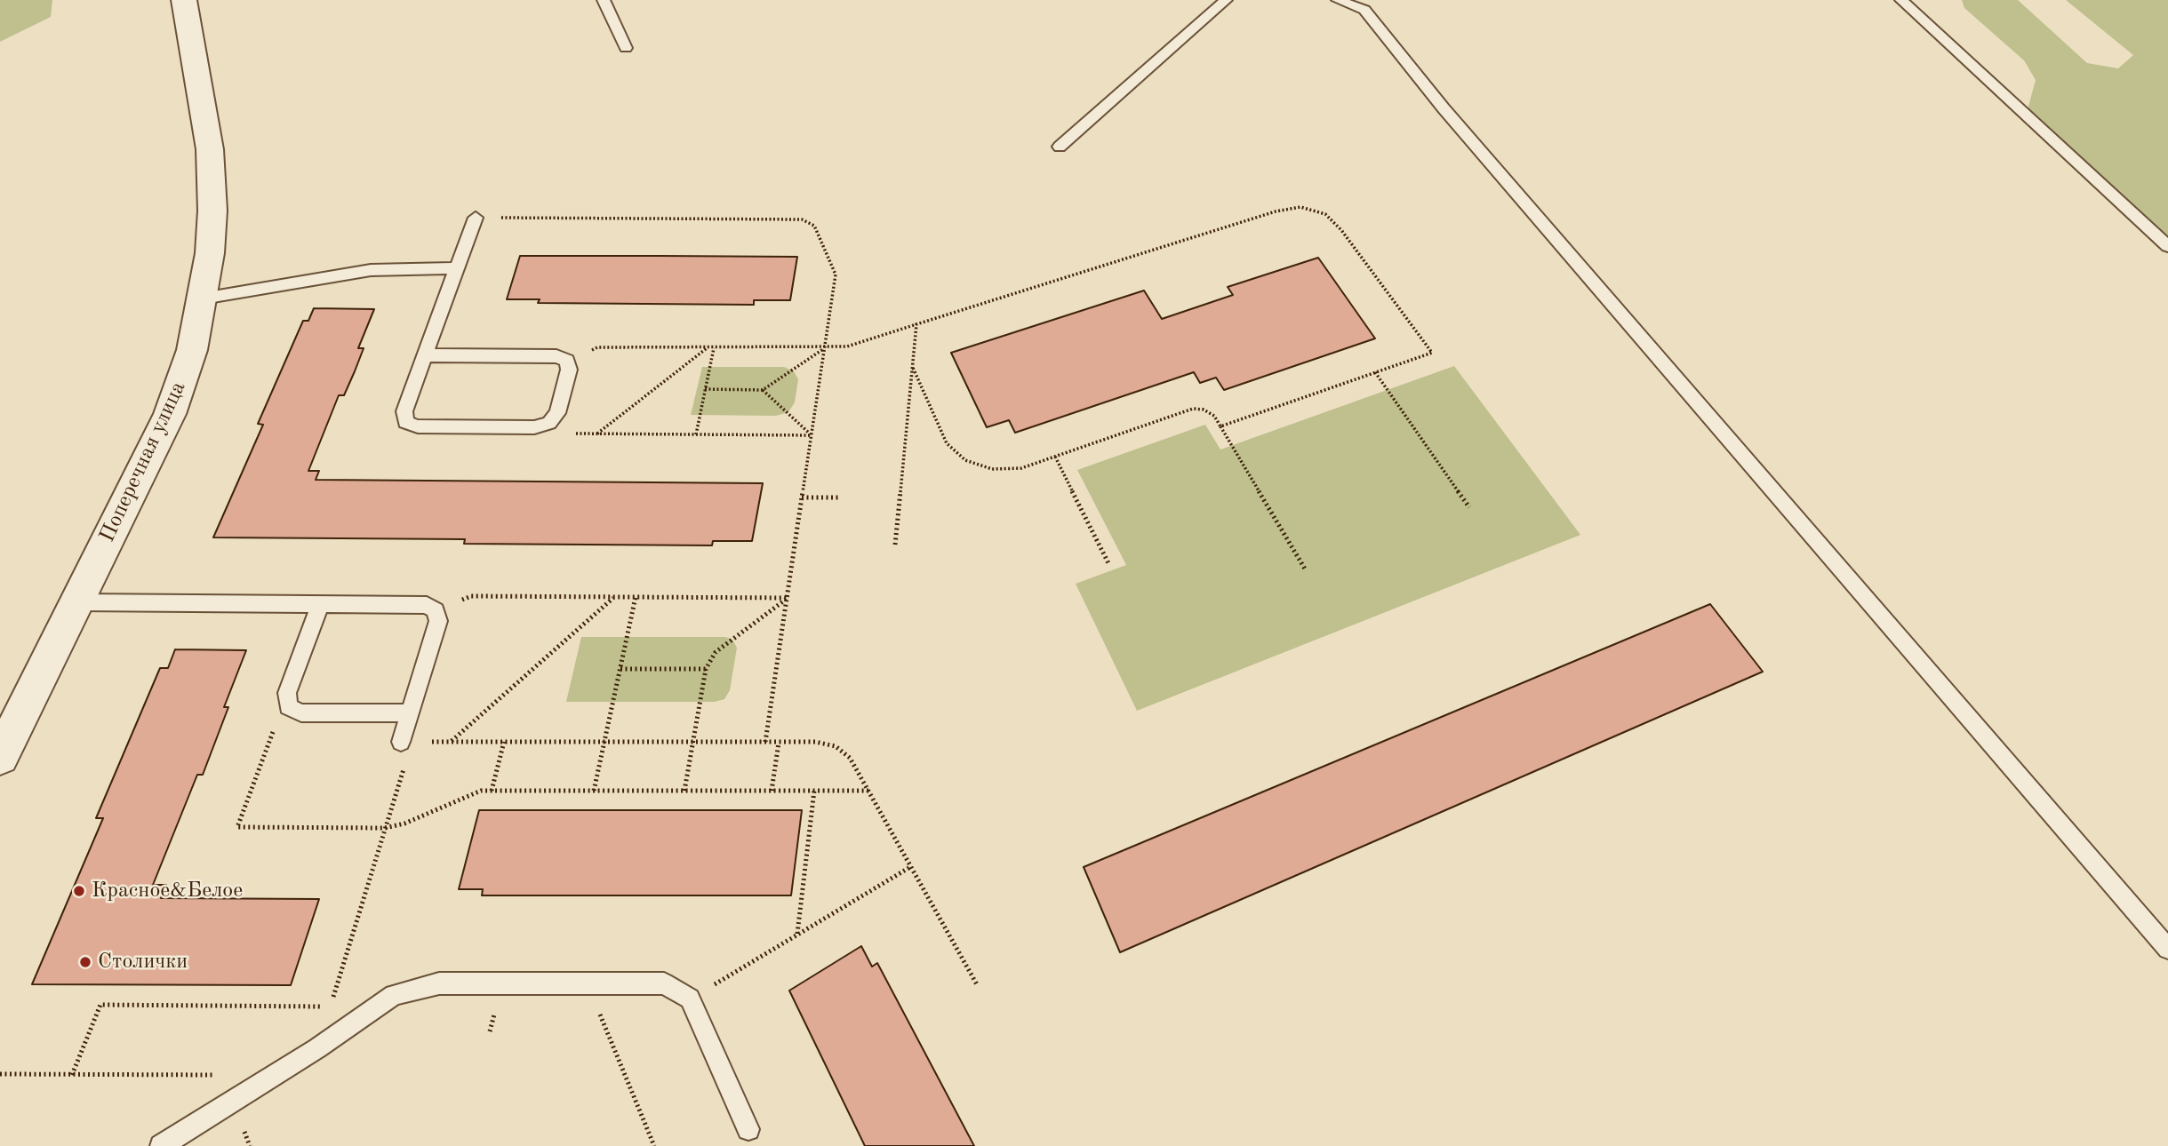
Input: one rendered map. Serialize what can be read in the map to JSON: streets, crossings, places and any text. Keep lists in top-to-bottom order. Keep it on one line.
{"streets":{"street":["Поперечная улица"]},"places":["Красное&Белое","Столички"]}
